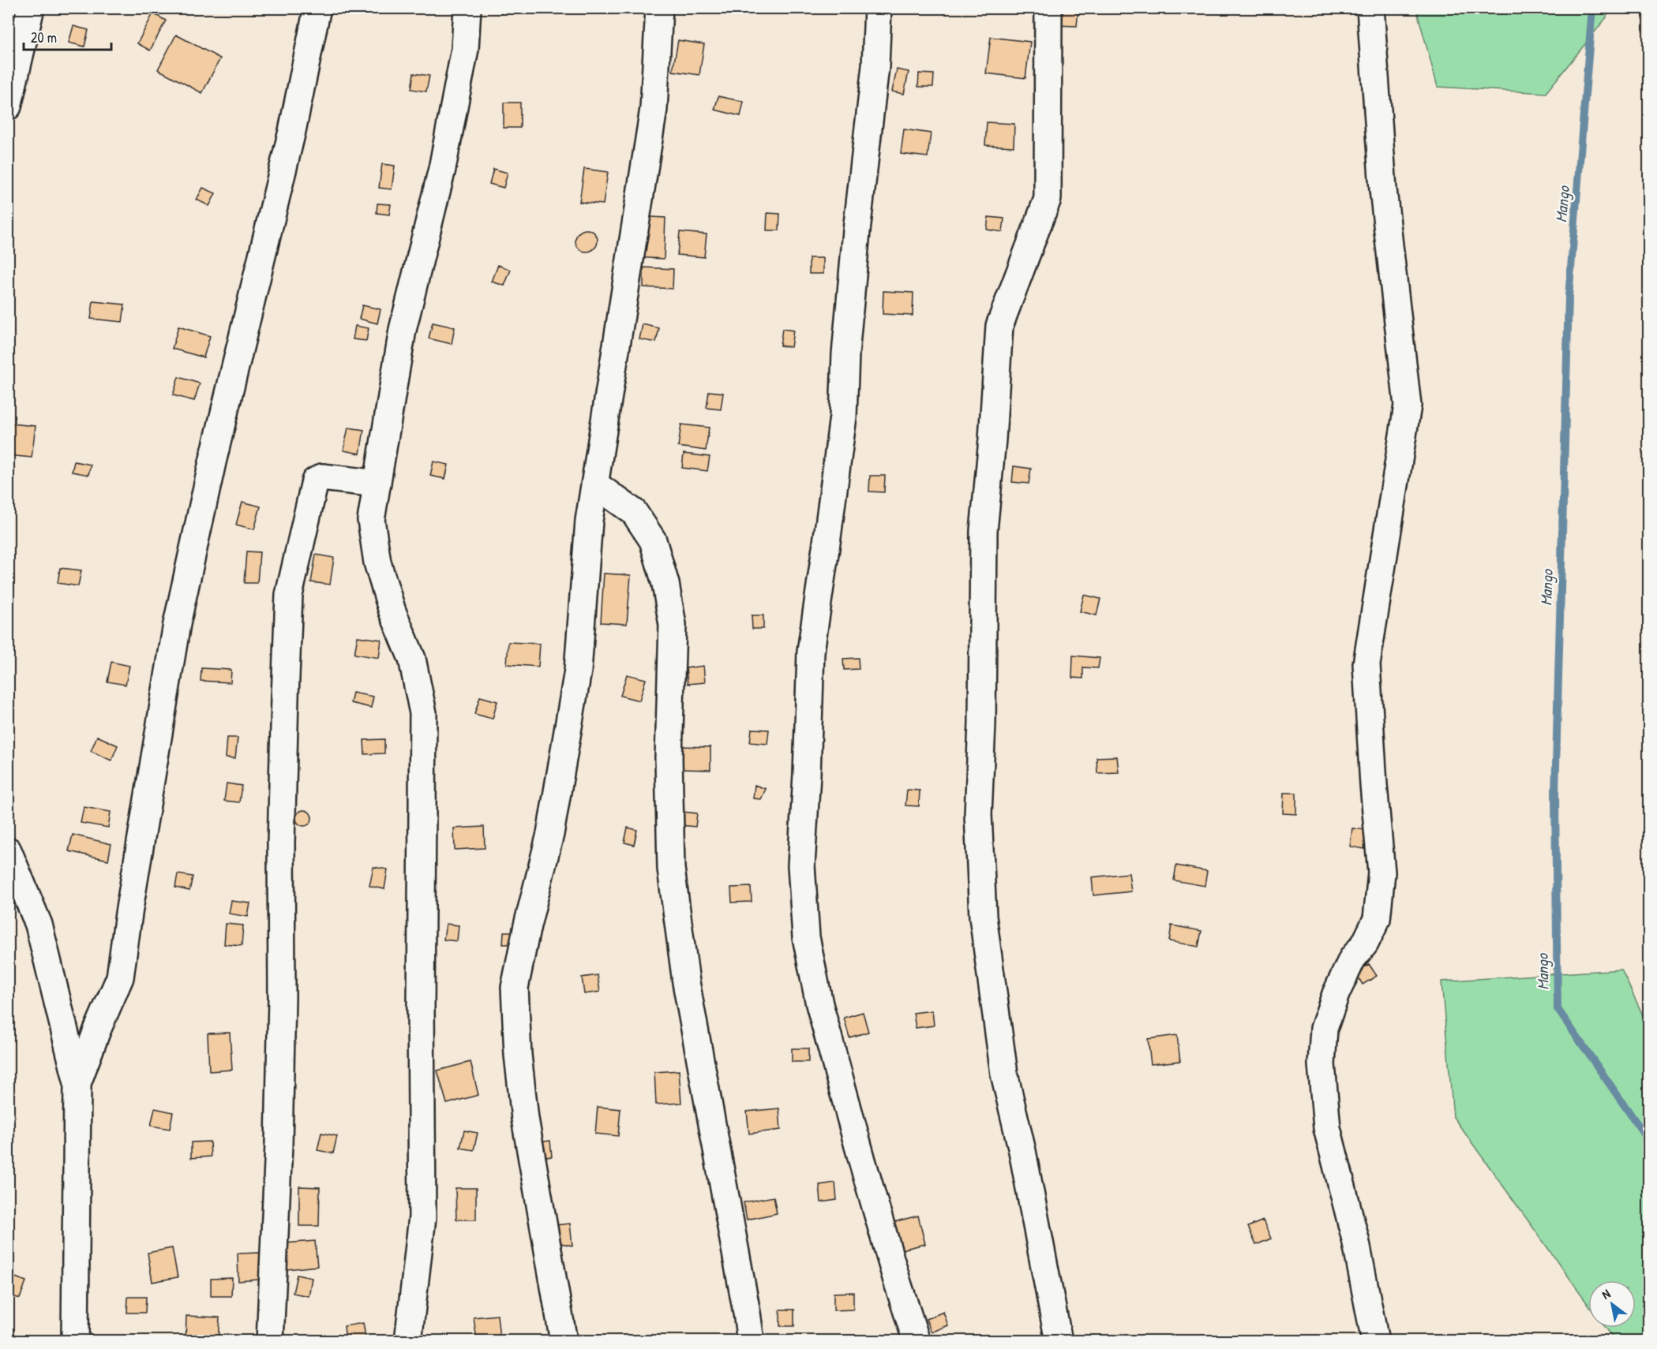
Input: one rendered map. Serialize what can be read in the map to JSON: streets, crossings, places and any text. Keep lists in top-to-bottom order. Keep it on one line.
{"water":["Mango"],"scale_bar":"20 m","north":"top left"}
